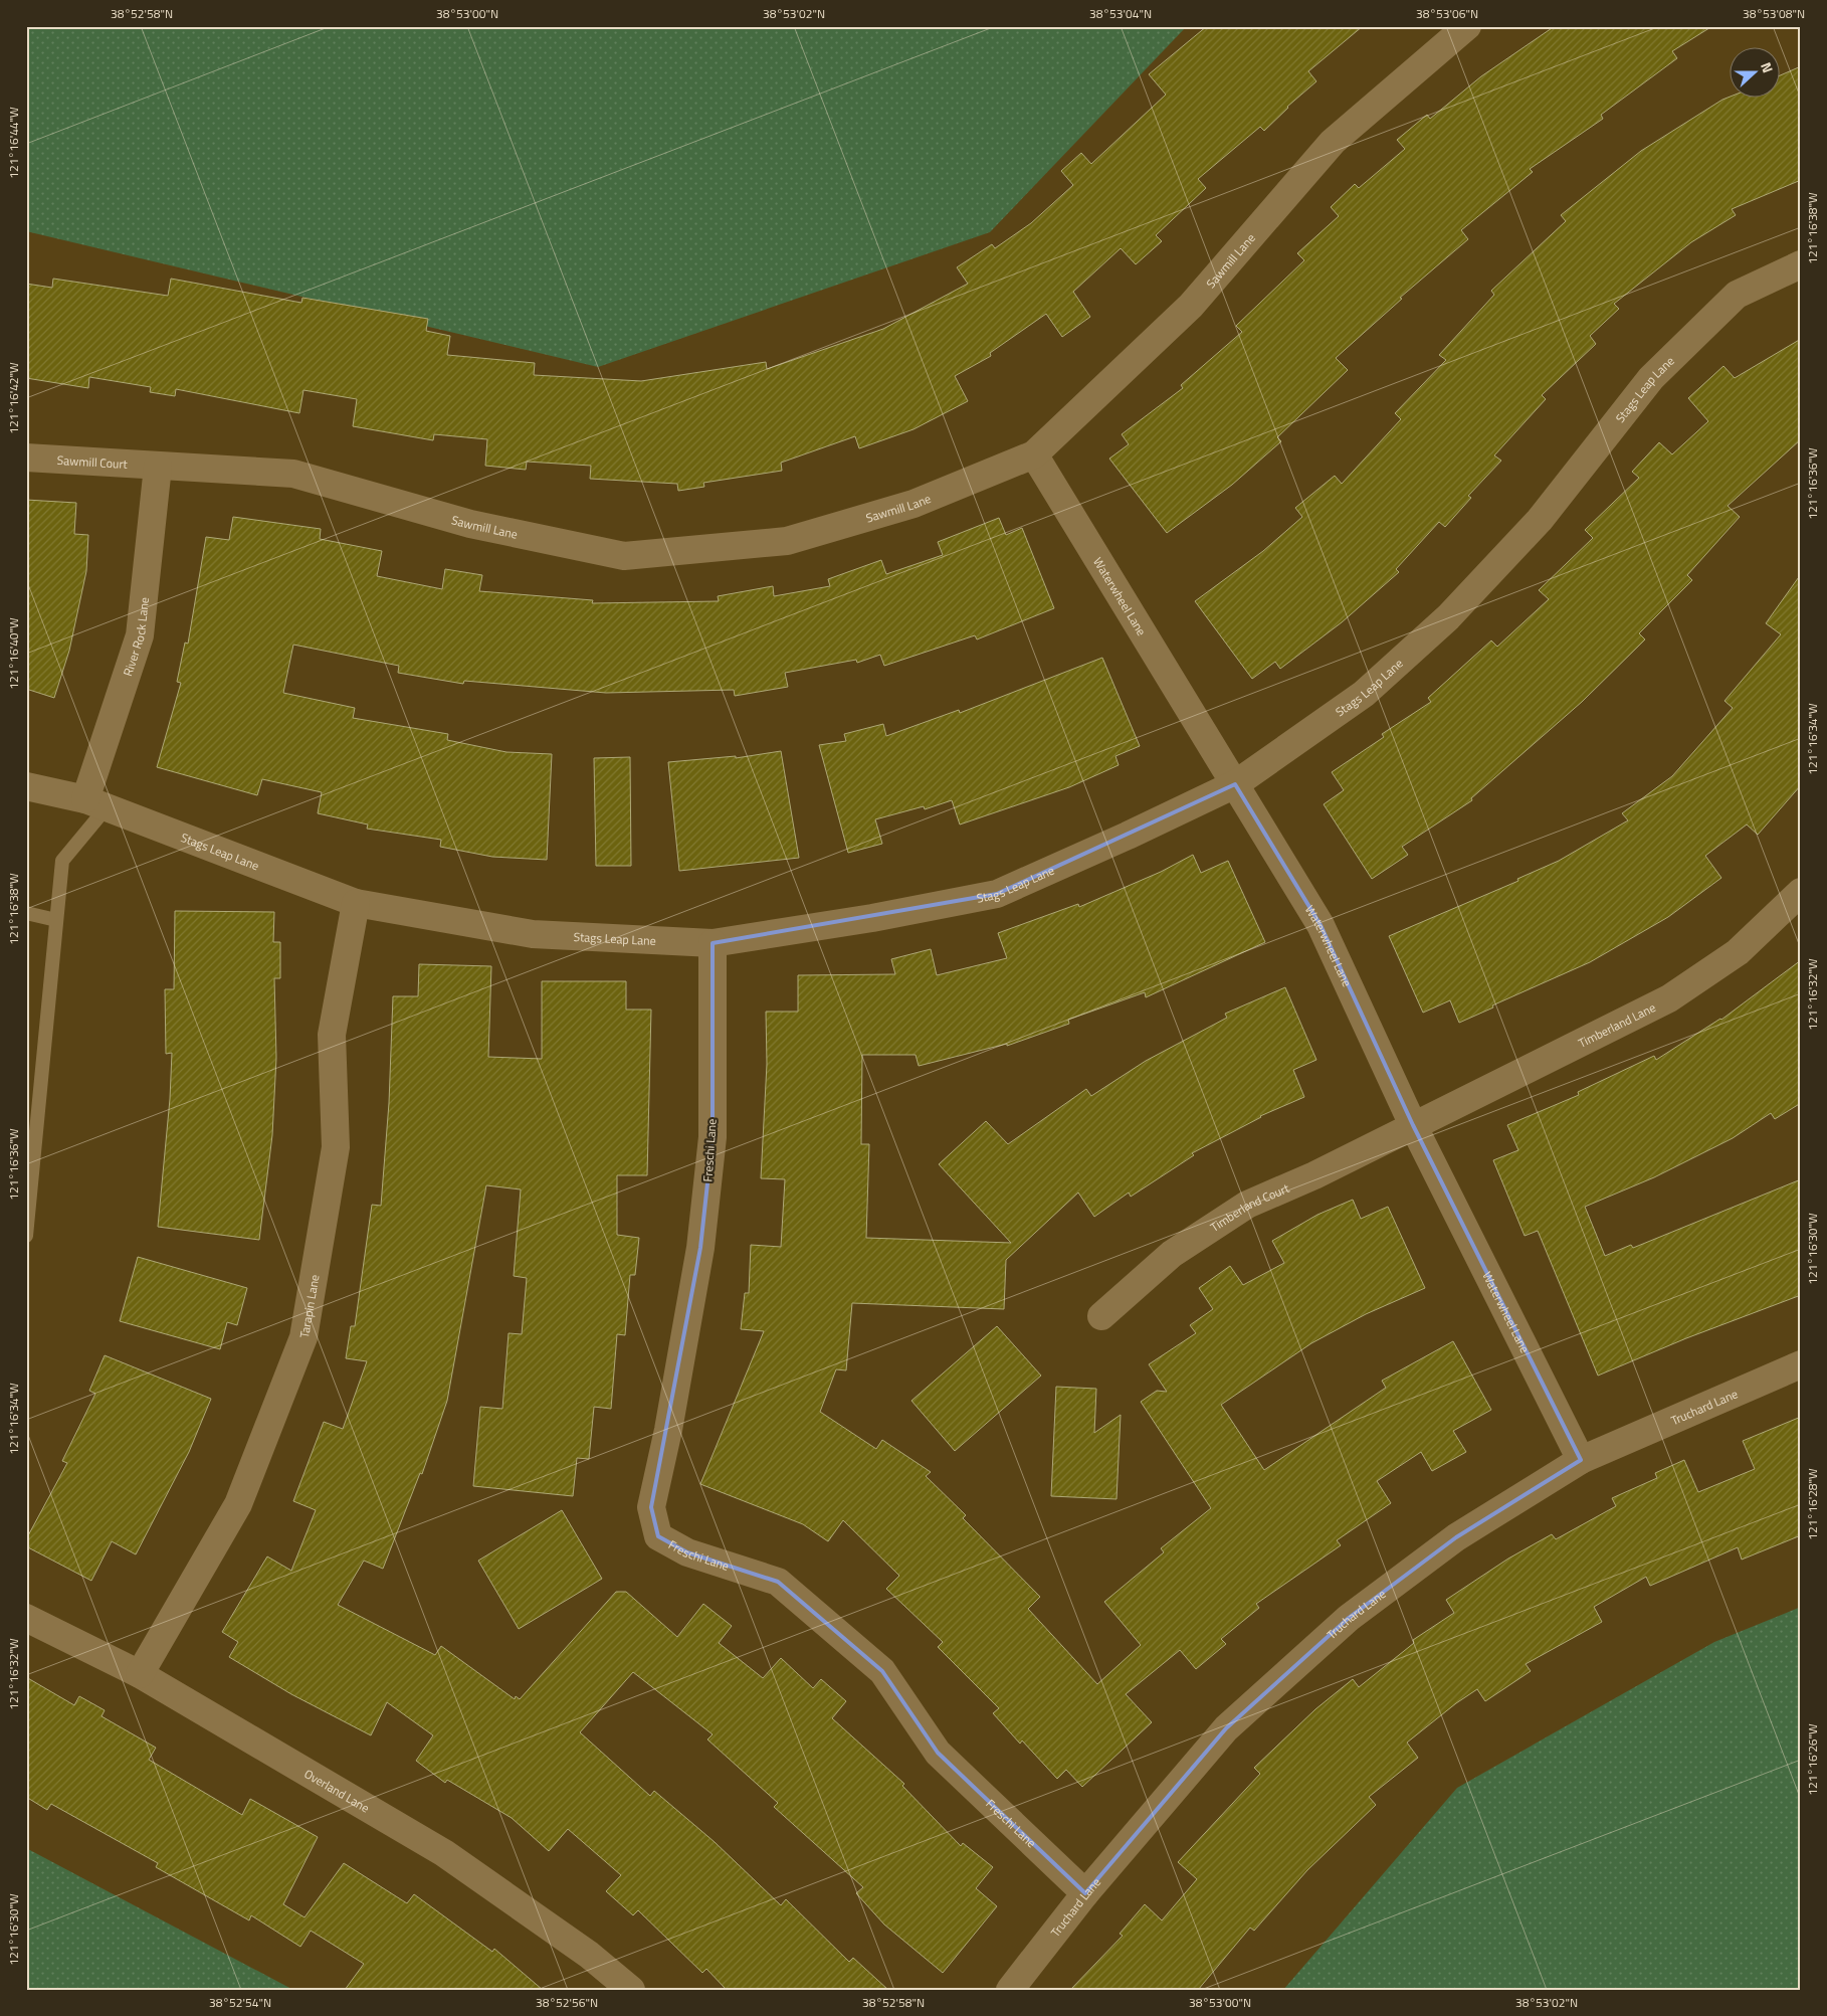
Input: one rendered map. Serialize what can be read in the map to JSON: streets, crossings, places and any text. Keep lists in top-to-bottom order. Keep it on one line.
{"streets":{"street":["Sawmill Lane","Stags Leap Lane","Sawmill Court","Waterwheel Lane","River Rock Lane","Timberland Lane","Freschi Lane","Timberland Court","Tarapin Lane","Truchard Lane","Overland Lane"]},"crossings":[["Sawmill Lane","Sawmill Court"],["Sawmill Lane","Waterwheel Lane"],["Sawmill Lane","River Rock Lane"],["Stags Leap Lane","Waterwheel Lane"],["Stags Leap Lane","River Rock Lane"],["Stags Leap Lane","Freschi Lane"],["Stags Leap Lane","Tarapin Lane"],["Sawmill Court","River Rock Lane"],["Waterwheel Lane","Timberland Lane"],["Waterwheel Lane","Timberland Court"],["Waterwheel Lane","Truchard Lane"],["Timberland Lane","Timberland Court"],["Freschi Lane","Truchard Lane"],["Tarapin Lane","Overland Lane"]],"north":"right","coordinates":["38°52'58\"N","38°53'00\"N","38°53'02\"N","38°53'04\"N","38°53'06\"N","38°53'08\"N","121°16'44\"W","121°16'38\"W","121°16'42\"W","121°16'36\"W","121°16'40\"W","121°16'34\"W","121°16'32\"W","121°16'30\"W","121°16'28\"W","121°16'26\"W","38°52'54\"N","38°52'56\"N"]}
